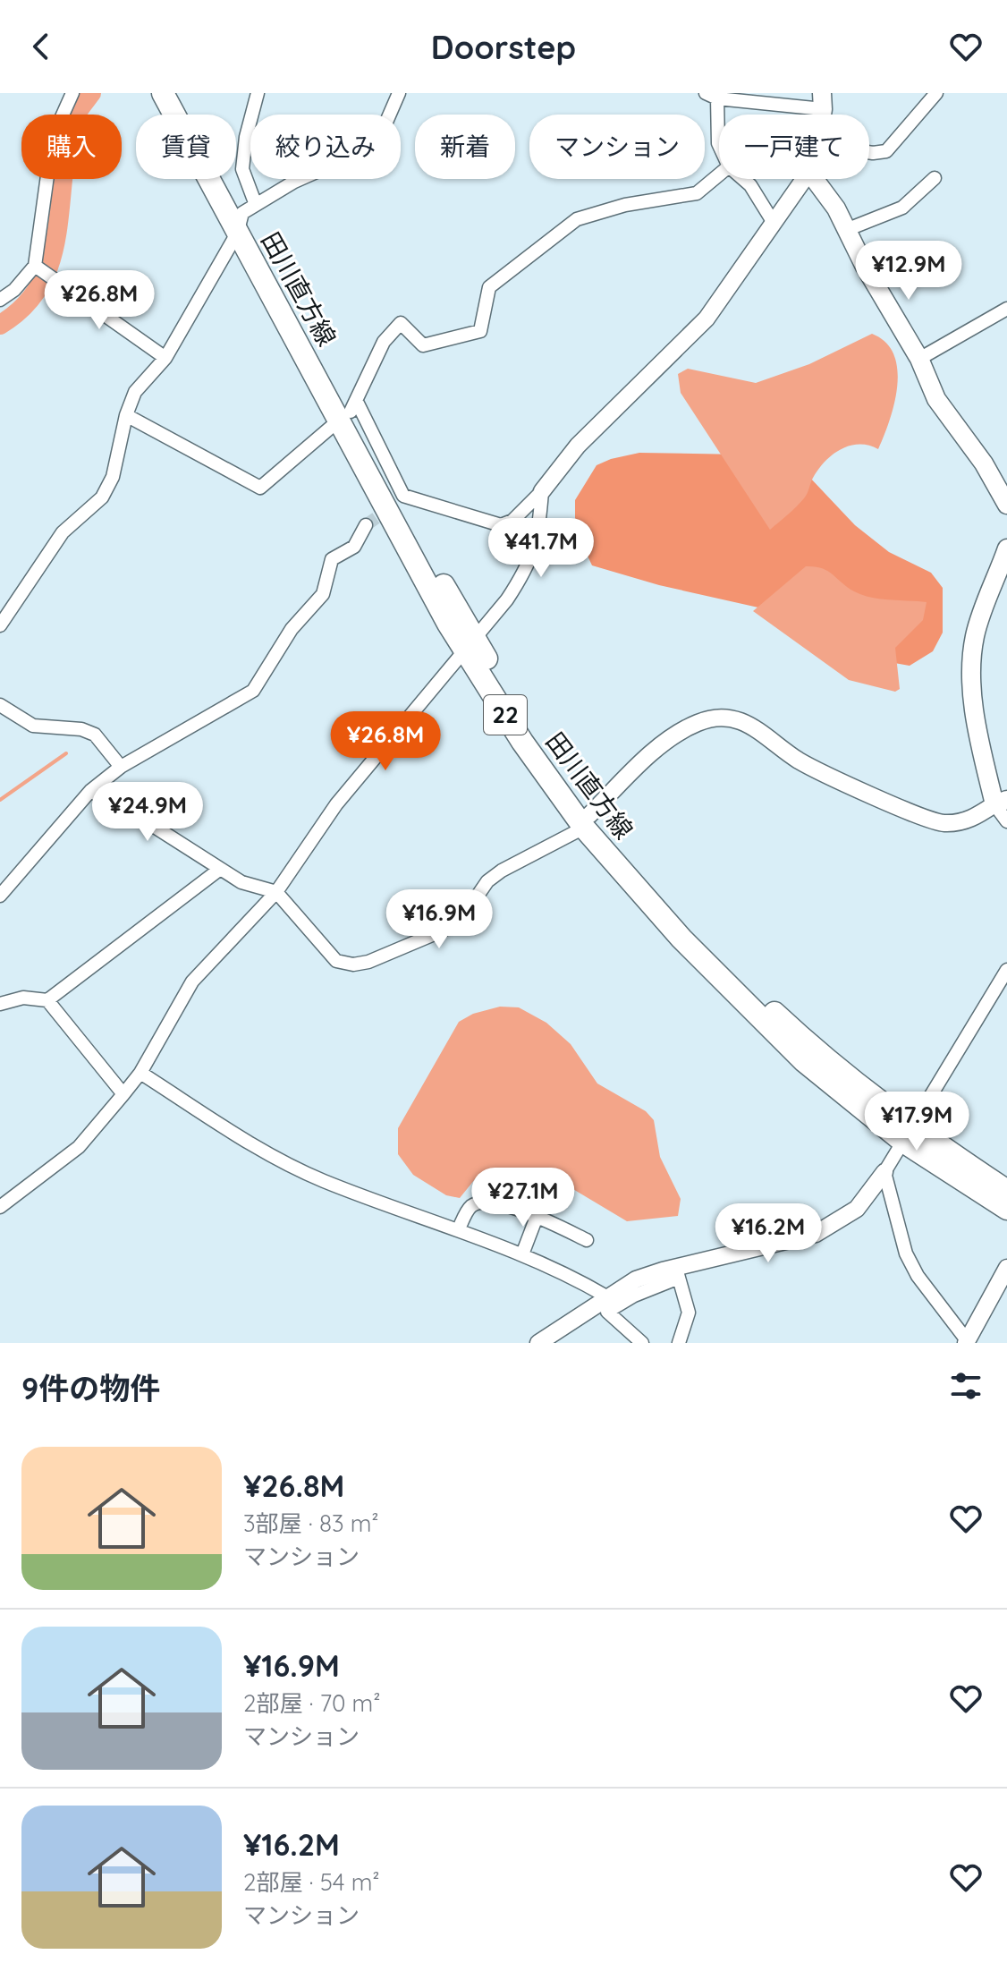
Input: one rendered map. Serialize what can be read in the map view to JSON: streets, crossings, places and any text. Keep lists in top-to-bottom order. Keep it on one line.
{"streets":{"main road":["田川直方線","22"]},"page":{"header":"Doorstep","chip":["購入","賃貸","絞り込み","新着","マンション","一戸建て"],"price":["¥12.9M","¥26.8M","¥41.7M","¥26.8M","¥24.9M","¥16.9M","¥17.9M","¥27.1M","¥16.2M"],"heading":"9件の物件","list":[{"name":"¥26.8M","note":"3部屋 · 83 m² · マンション"},{"name":"¥16.9M","note":"2部屋 · 70 m² · マンション"},{"name":"¥16.2M","note":"2部屋 · 54 m² · マンション"}]}}
